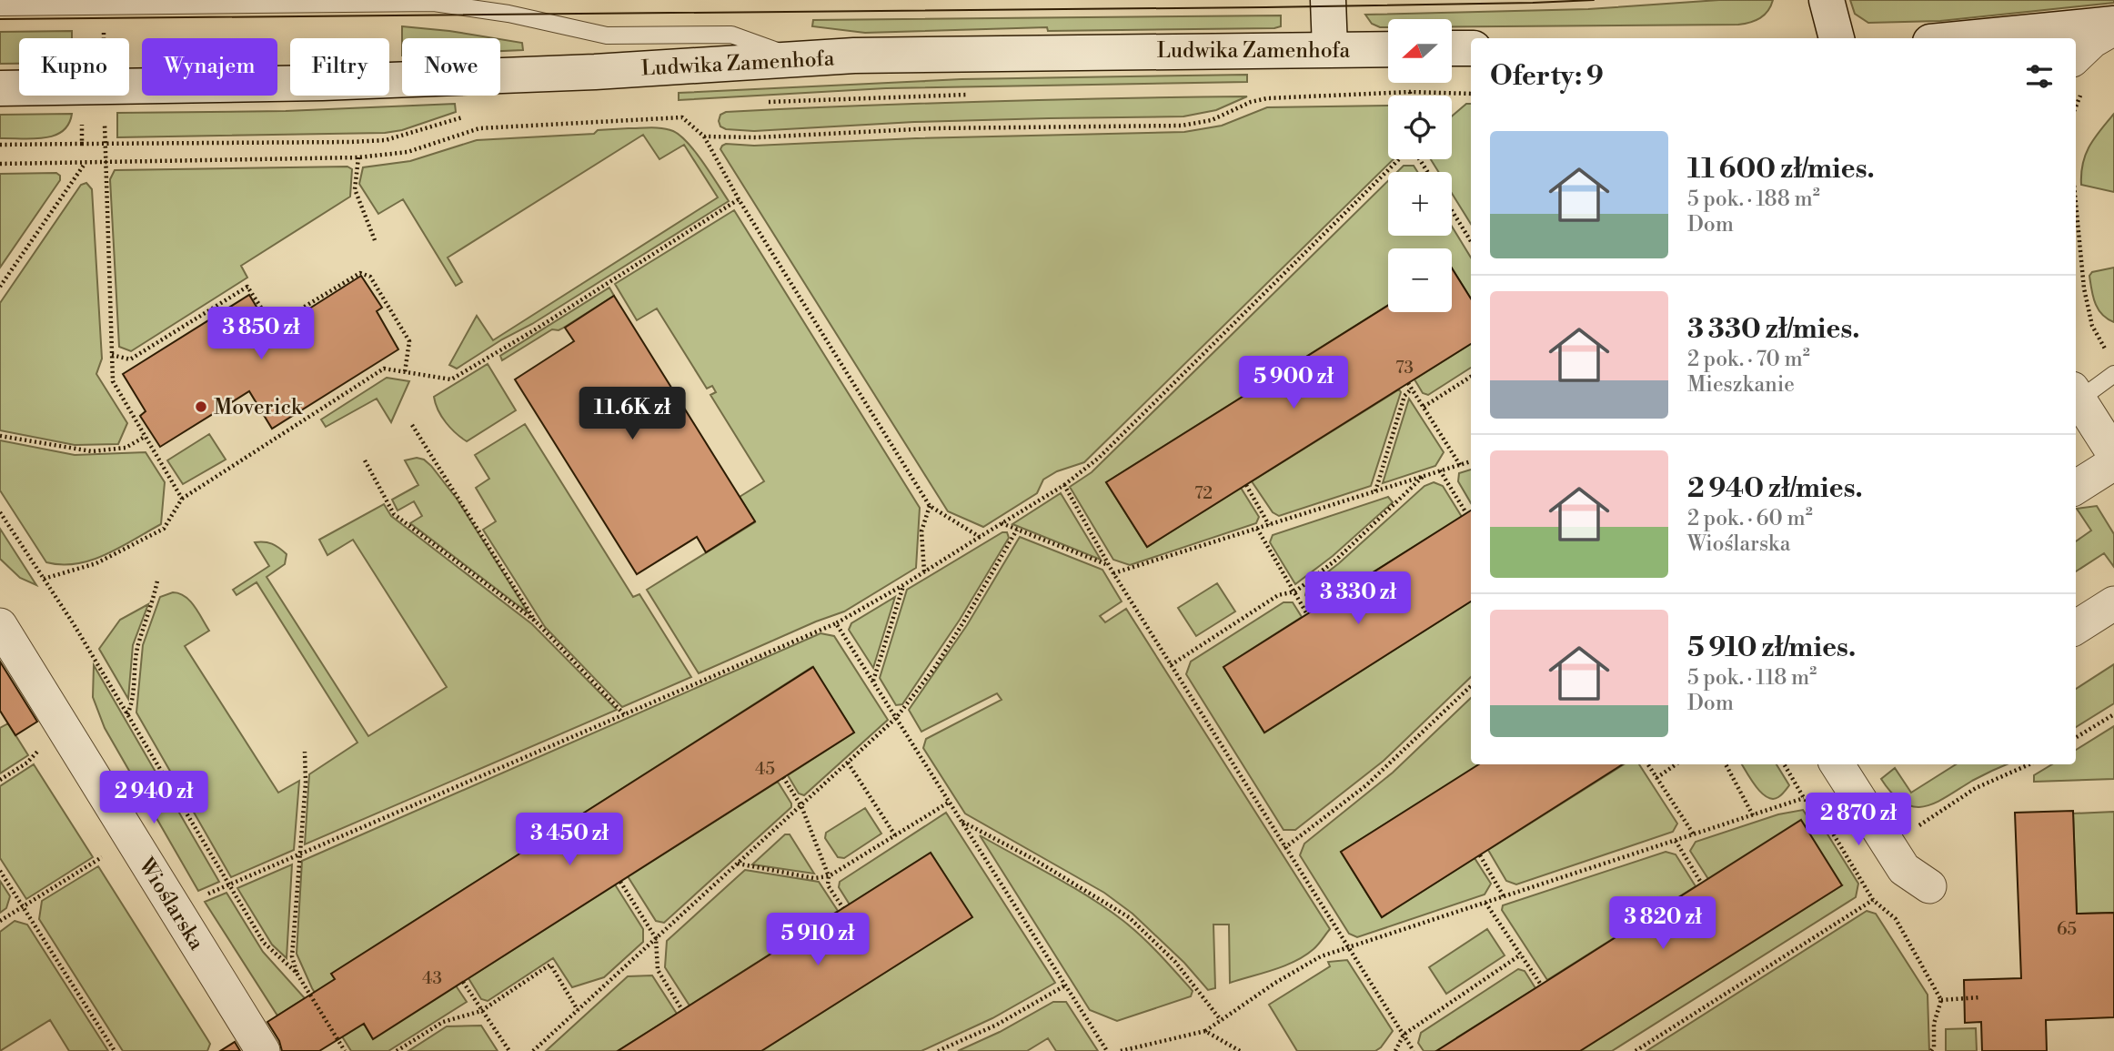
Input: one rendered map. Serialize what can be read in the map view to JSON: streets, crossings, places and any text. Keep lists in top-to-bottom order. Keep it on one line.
{"streets":{"main road":["Ludwika Zamenhofa"],"street":["Wioślarska"]},"places":["Moverick"],"house_numbers":["73","72","45","65","43"],"north":"left","page":{"map_buttons":["+","−"],"chip":["Kupno","Wynajem","Filtry","Nowe"],"heading":"Oferty: 9","list":[{"name":"11 600 zł/mies.","note":"5 pok. · 188 m² · Dom"},{"name":"3 330 zł/mies.","note":"2 pok. · 70 m² · Mieszkanie"},{"name":"2 940 zł/mies.","note":"2 pok. · 60 m² · Wioślarska"},{"name":"5 910 zł/mies.","note":"5 pok. · 118 m² · Dom"}],"price":["3 850 zł","5 900 zł","11.6K zł","3 330 zł","2 940 zł","2 870 zł","3 450 zł","3 820 zł","5 910 zł"]}}
